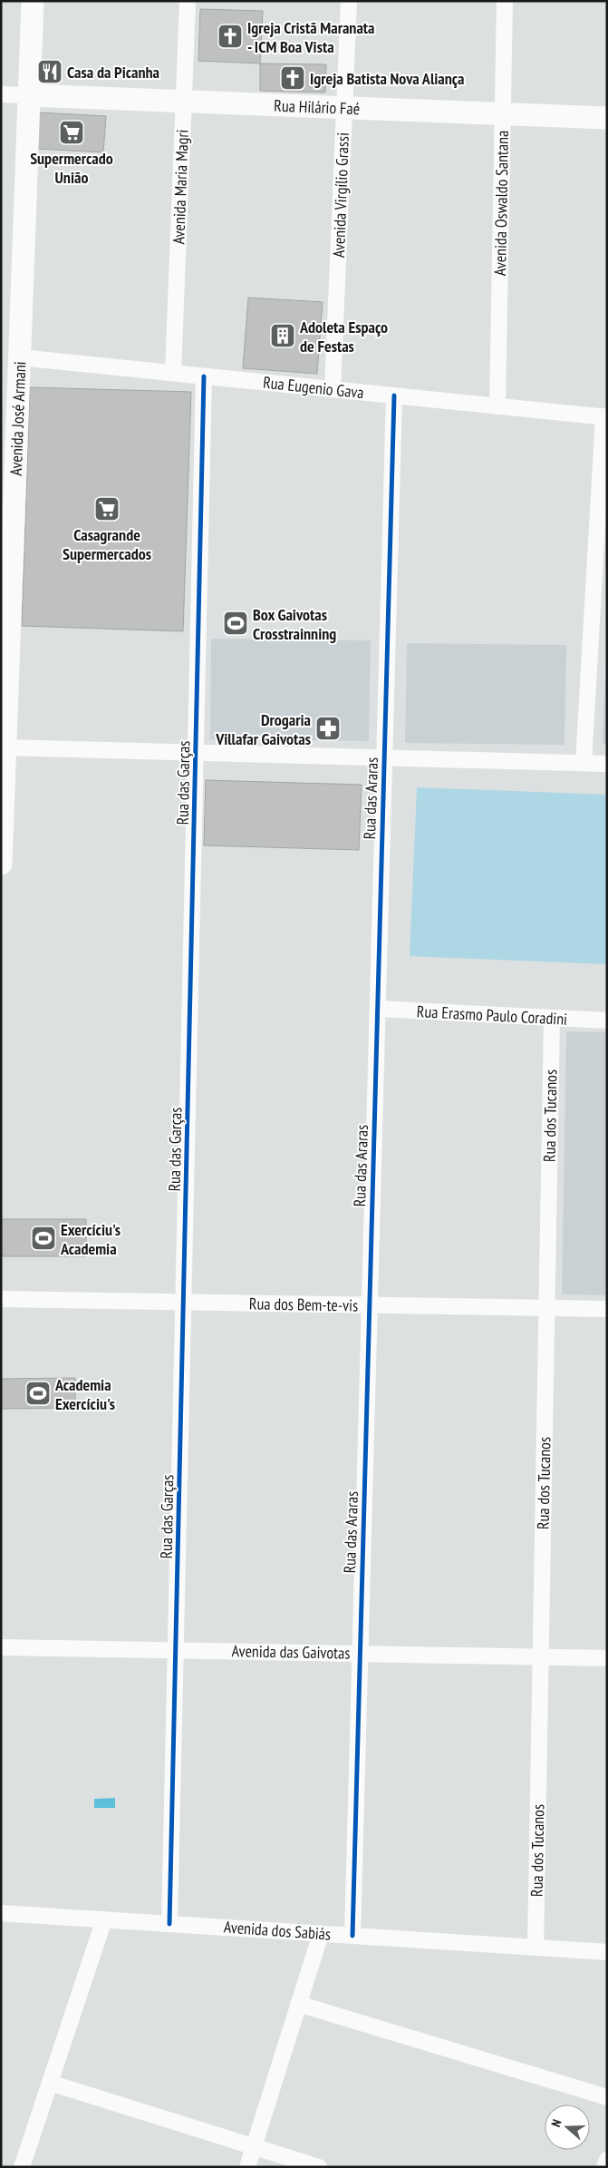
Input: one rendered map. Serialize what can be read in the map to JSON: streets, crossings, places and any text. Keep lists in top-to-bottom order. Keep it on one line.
{"streets":{"main road":["Rua Hilário Faé","Avenida José Armani"],"street":["Avenida Maria Magri","Avenida Virgílio Grassi","Avenida Oswaldo Santana","Rua Eugenio Gava","Rua das Garças","Rua das Araras","Rua Erasmo Paulo Coradini","Rua dos Tucanos","Rua dos Bem-te-vis","Avenida das Gaivotas","Avenida dos Sabiás"]},"crossings":[["Rua Hilário Faé","Avenida Maria Magri"],["Rua Hilário Faé","Avenida Virgílio Grassi"],["Rua Hilário Faé","Avenida Oswaldo Santana"],["Rua Hilário Faé","Avenida José Armani"],["Avenida Maria Magri","Rua Eugenio Gava"],["Avenida Virgílio Grassi","Rua Eugenio Gava"],["Avenida Oswaldo Santana","Rua Eugenio Gava"],["Rua Eugenio Gava","Avenida José Armani"],["Rua Eugenio Gava","Rua das Garças"],["Rua Eugenio Gava","Rua das Araras"],["Rua das Garças","Rua dos Bem-te-vis"],["Rua das Garças","Avenida das Gaivotas"],["Rua das Garças","Avenida dos Sabiás"],["Rua das Araras","Rua Erasmo Paulo Coradini"],["Rua das Araras","Rua dos Bem-te-vis"],["Rua das Araras","Avenida das Gaivotas"],["Rua das Araras","Avenida dos Sabiás"],["Rua Erasmo Paulo Coradini","Rua dos Tucanos"],["Rua dos Tucanos","Rua dos Bem-te-vis"],["Rua dos Tucanos","Avenida das Gaivotas"],["Rua dos Tucanos","Avenida dos Sabiás"]],"places":{"church":["Igreja Cristã Maranata - ICM Boa Vista","Igreja Batista Nova Aliança"],"restaurant":["Casa da Picanha"],"supermarket":["Supermercado União","Casagrande Supermercados"],"building":["Adoleta Espaço de Festas"],"sports":["Box Gaivotas Crosstrainning","Exercíciu's Academia","Academia Exercíciu's"],"pharmacy":["Drogaria Villafar Gaivotas"]},"north":"left"}
